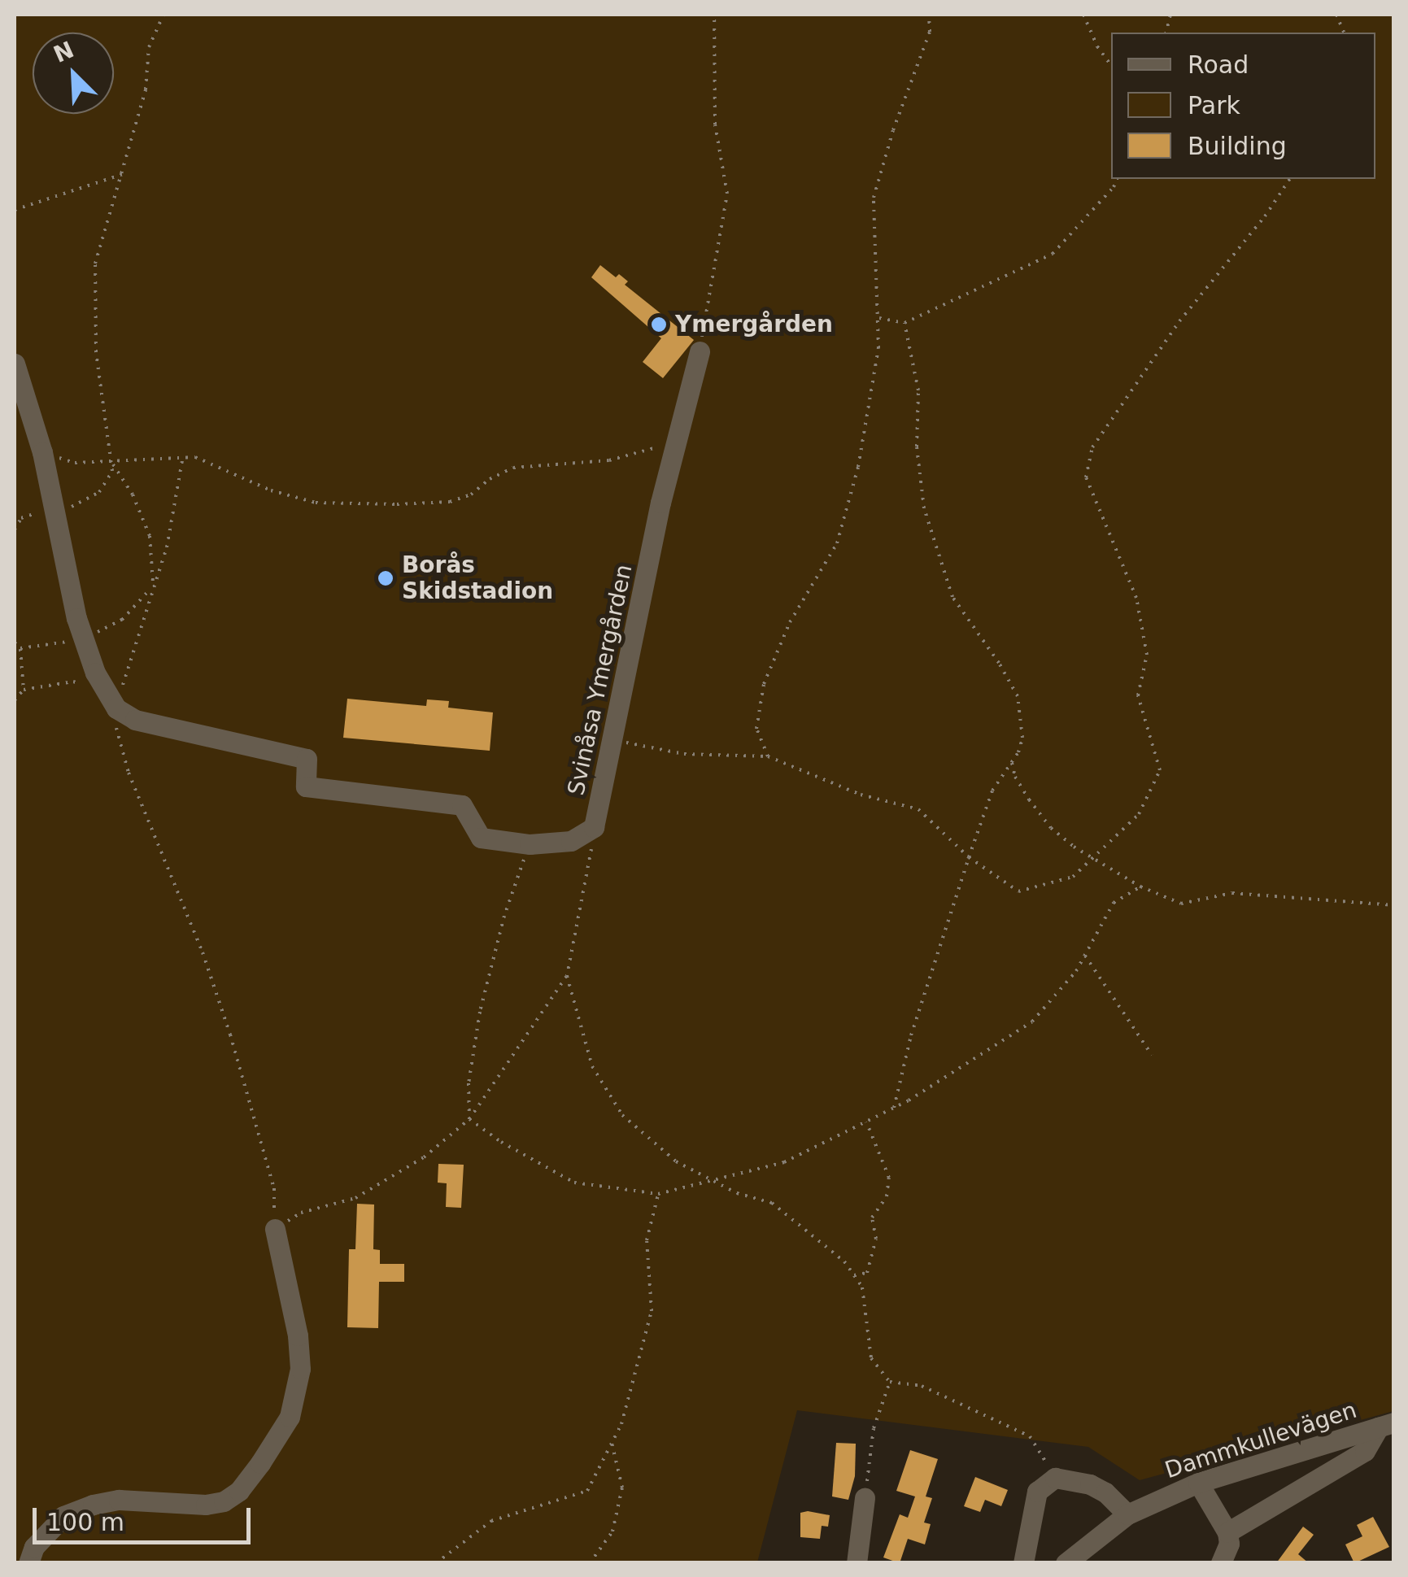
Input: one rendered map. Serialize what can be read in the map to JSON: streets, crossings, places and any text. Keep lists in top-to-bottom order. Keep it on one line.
{"streets":{"street":["Svinåsa Ymergården","Dammkullevägen"]},"places":["Ymergården","Borås Skidstadion"],"legend":["Road","Park","Building"],"scale_bar":"100 m","north":"top left"}
